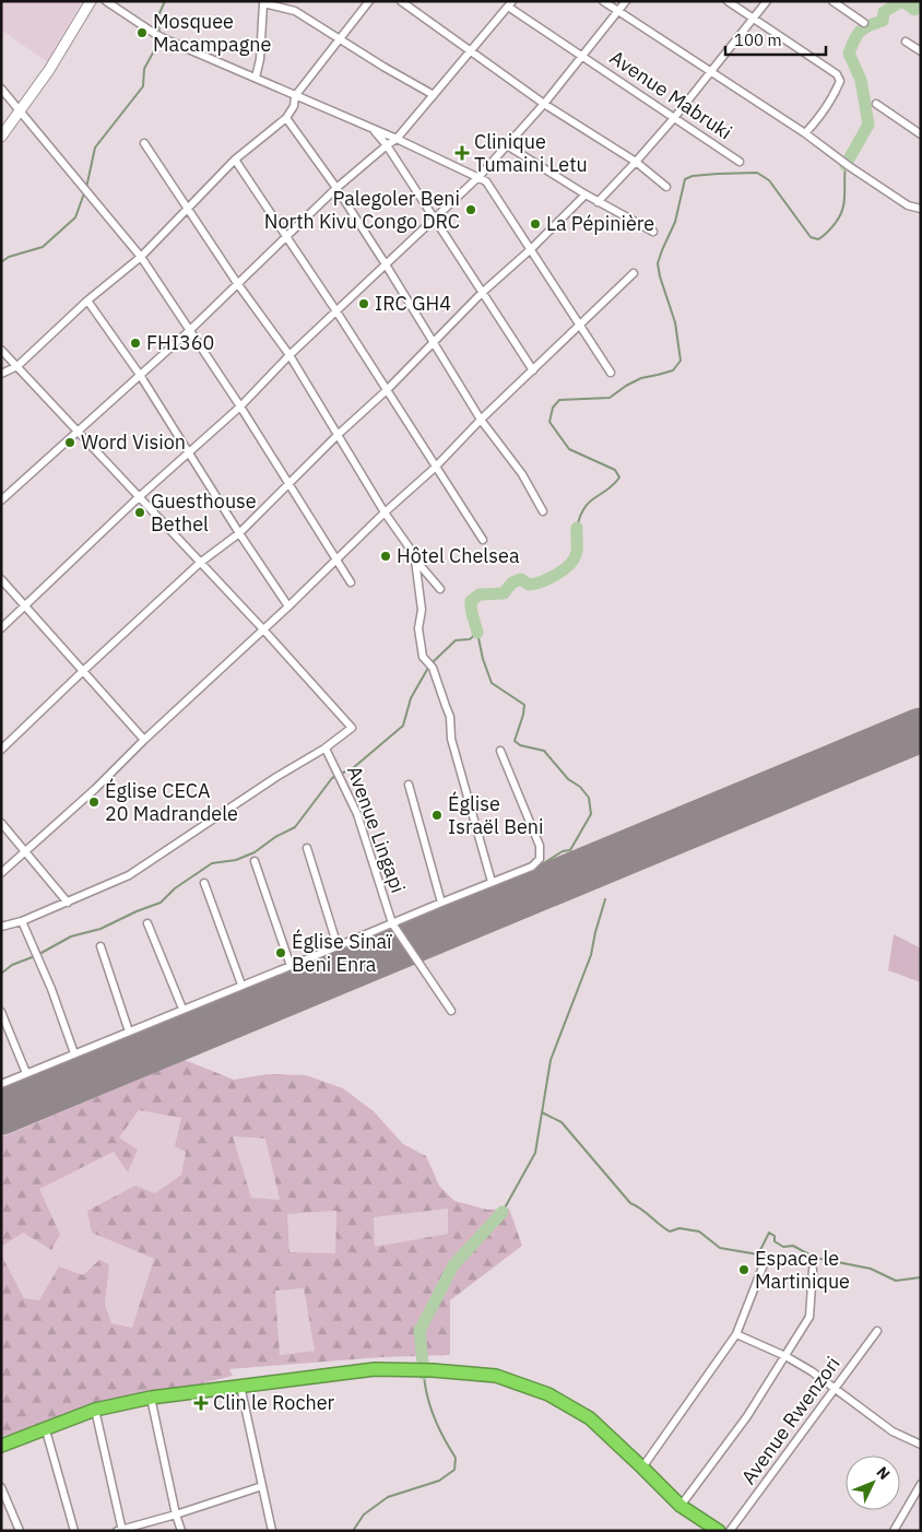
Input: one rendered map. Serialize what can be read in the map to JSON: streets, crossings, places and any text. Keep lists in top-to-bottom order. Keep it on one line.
{"streets":{"street":["Avenue Mabruki","Avenue Lingapi","Avenue Rwenzori"]},"places":{"other":["Mosquee Macampagne","Palegoler Beni North Kivu Congo DRC","La Pépinière","IRC GH4","FHI360","Word Vision","Guesthouse Bethel","Hôtel Chelsea","Église CECA 20 Madrandele","Église Israël Beni","Église Sinaï Beni Enra","Espace le Martinique"],"health":["Clinique Tumaini Letu","Clin le Rocher"]},"scale_bar":"100 m","north":"top right"}
